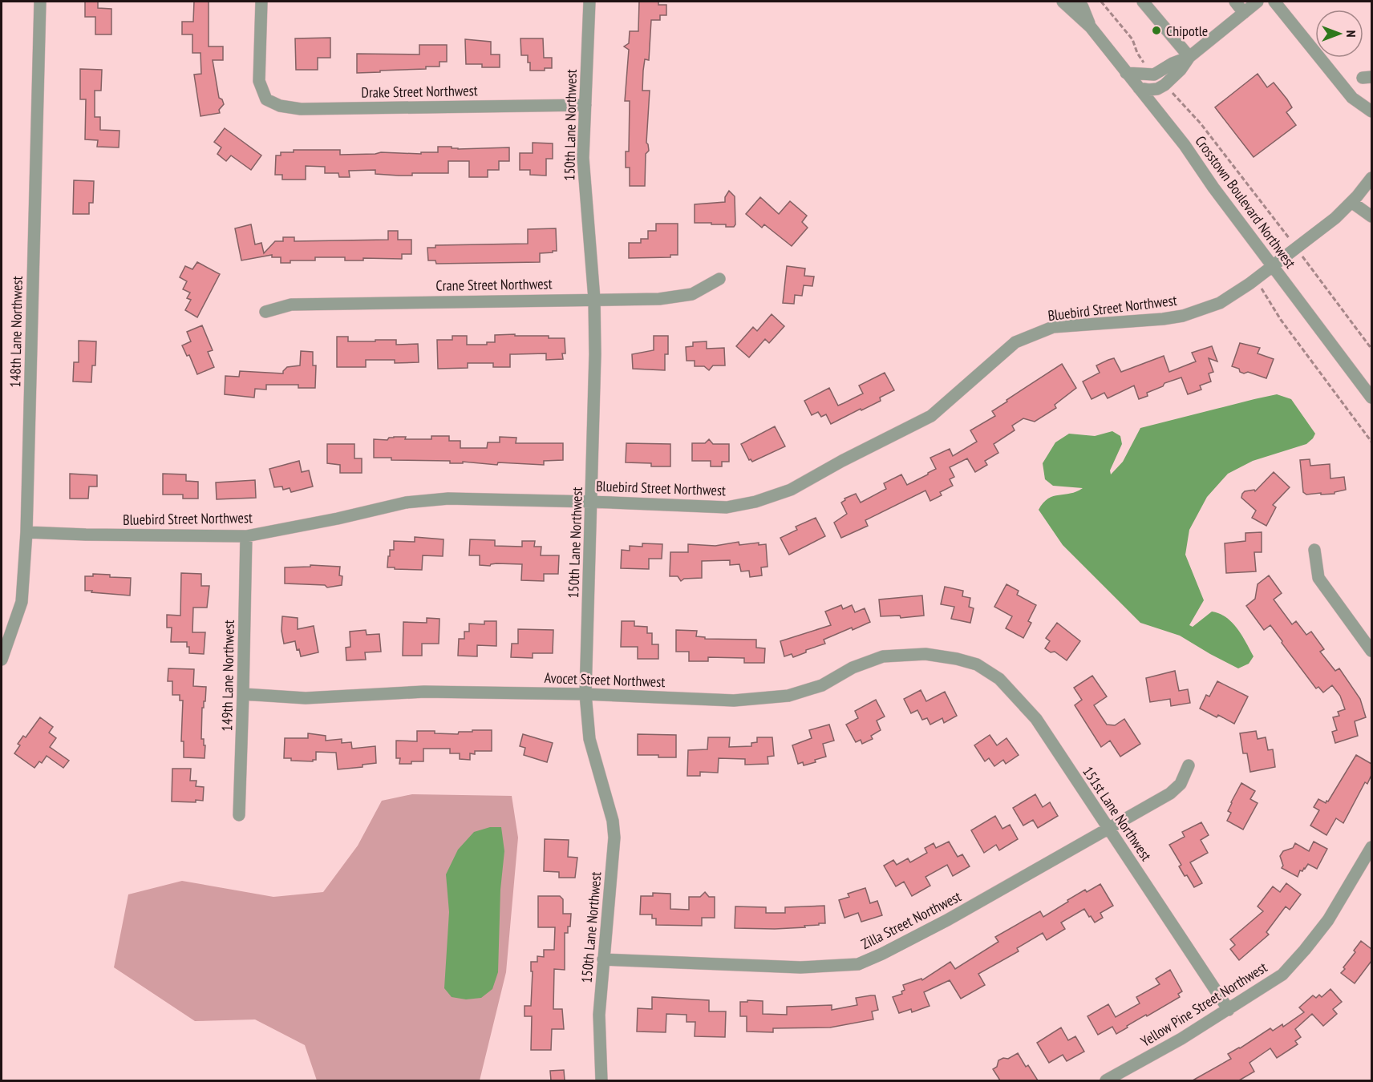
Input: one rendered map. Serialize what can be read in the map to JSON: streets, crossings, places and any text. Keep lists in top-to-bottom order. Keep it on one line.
{"streets":{"street":["Drake Street Northwest","150th Lane Northwest","Crosstown Boulevard Northwest","Crane Street Northwest","Bluebird Street Northwest","148th Lane Northwest","149th Lane Northwest","Avocet Street Northwest","151st Lane Northwest","Zilla Street Northwest","Yellow Pine Street Northwest"]},"crossings":[["Drake Street Northwest","150th Lane Northwest"],["150th Lane Northwest","Crane Street Northwest"],["150th Lane Northwest","Bluebird Street Northwest"],["150th Lane Northwest","Avocet Street Northwest"],["150th Lane Northwest","Zilla Street Northwest"],["Crosstown Boulevard Northwest","Bluebird Street Northwest"],["Bluebird Street Northwest","148th Lane Northwest"],["Bluebird Street Northwest","149th Lane Northwest"],["149th Lane Northwest","Avocet Street Northwest"],["Avocet Street Northwest","151st Lane Northwest"],["151st Lane Northwest","Zilla Street Northwest"],["151st Lane Northwest","Yellow Pine Street Northwest"]],"places":["Chipotle"],"north":"right"}
